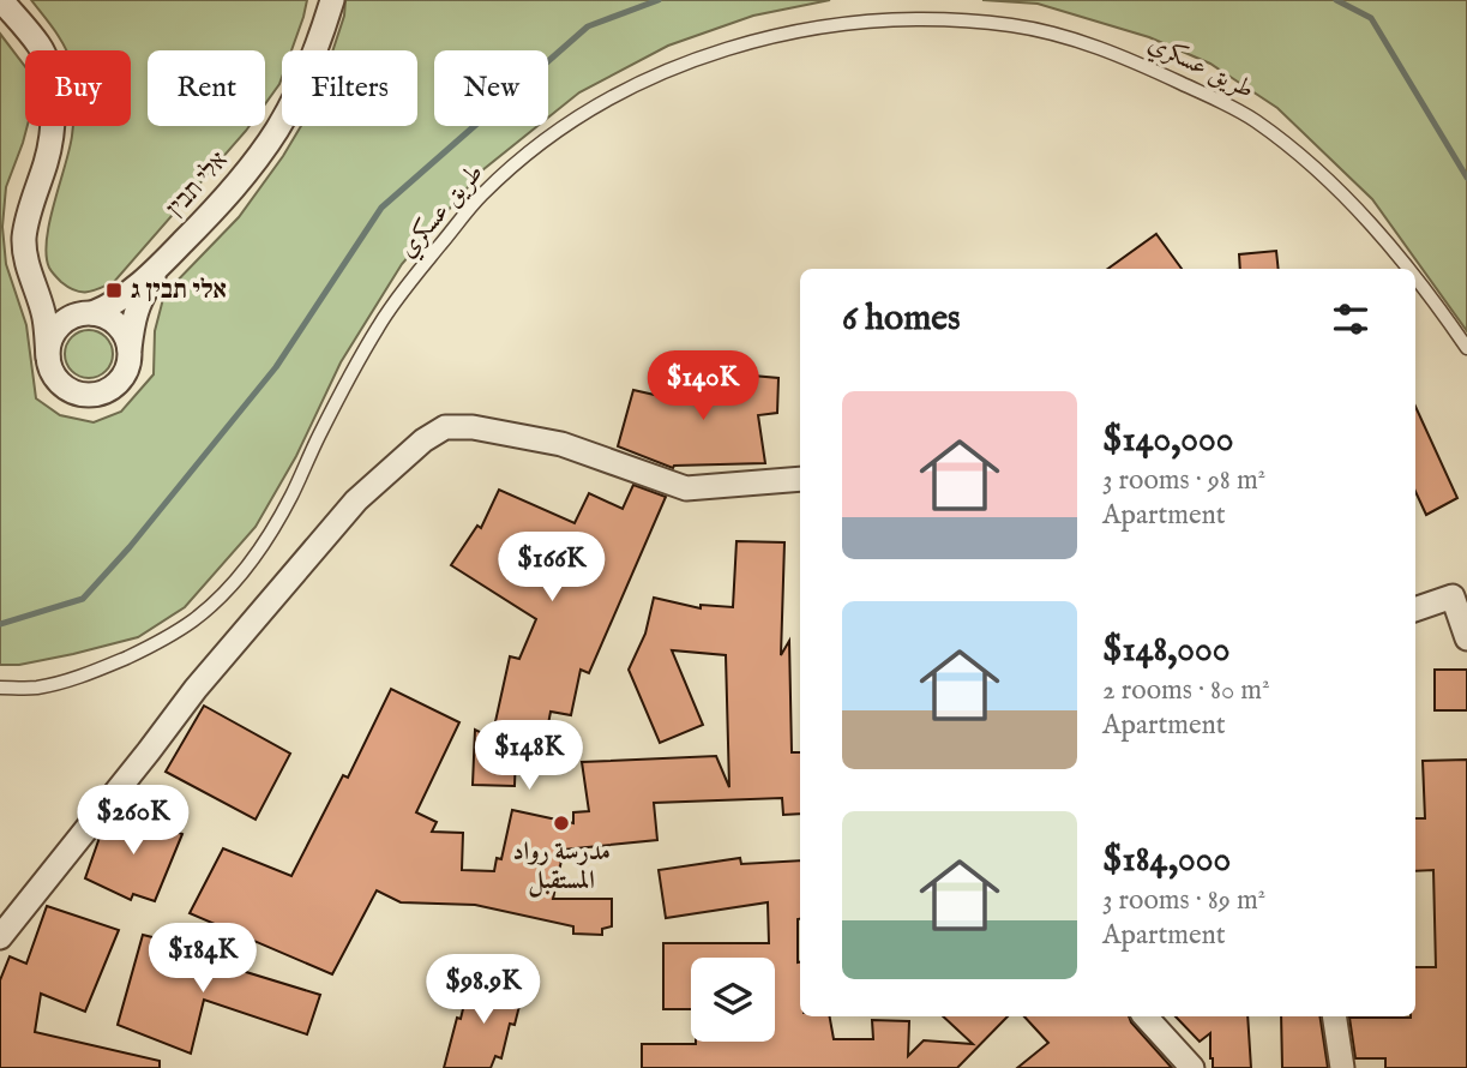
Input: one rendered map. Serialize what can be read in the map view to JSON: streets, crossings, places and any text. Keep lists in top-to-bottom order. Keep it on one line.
{"streets":{"street":["אלי תבין"],"lane":["طريق عسكري"]},"places":{"transit":["אלי תבין ג"],"other":["مدرسة رواد المستقبل"]},"page":{"chip":["Buy","Rent","Filters","New"],"heading":"6 homes","price":["$140K","$166K","$148K","$260K","$184K","$98.9K"],"list":[{"name":"$140,000","note":"3 rooms · 98 m² · Apartment"},{"name":"$148,000","note":"2 rooms · 80 m² · Apartment"},{"name":"$184,000","note":"3 rooms · 89 m² · Apartment"}]}}
